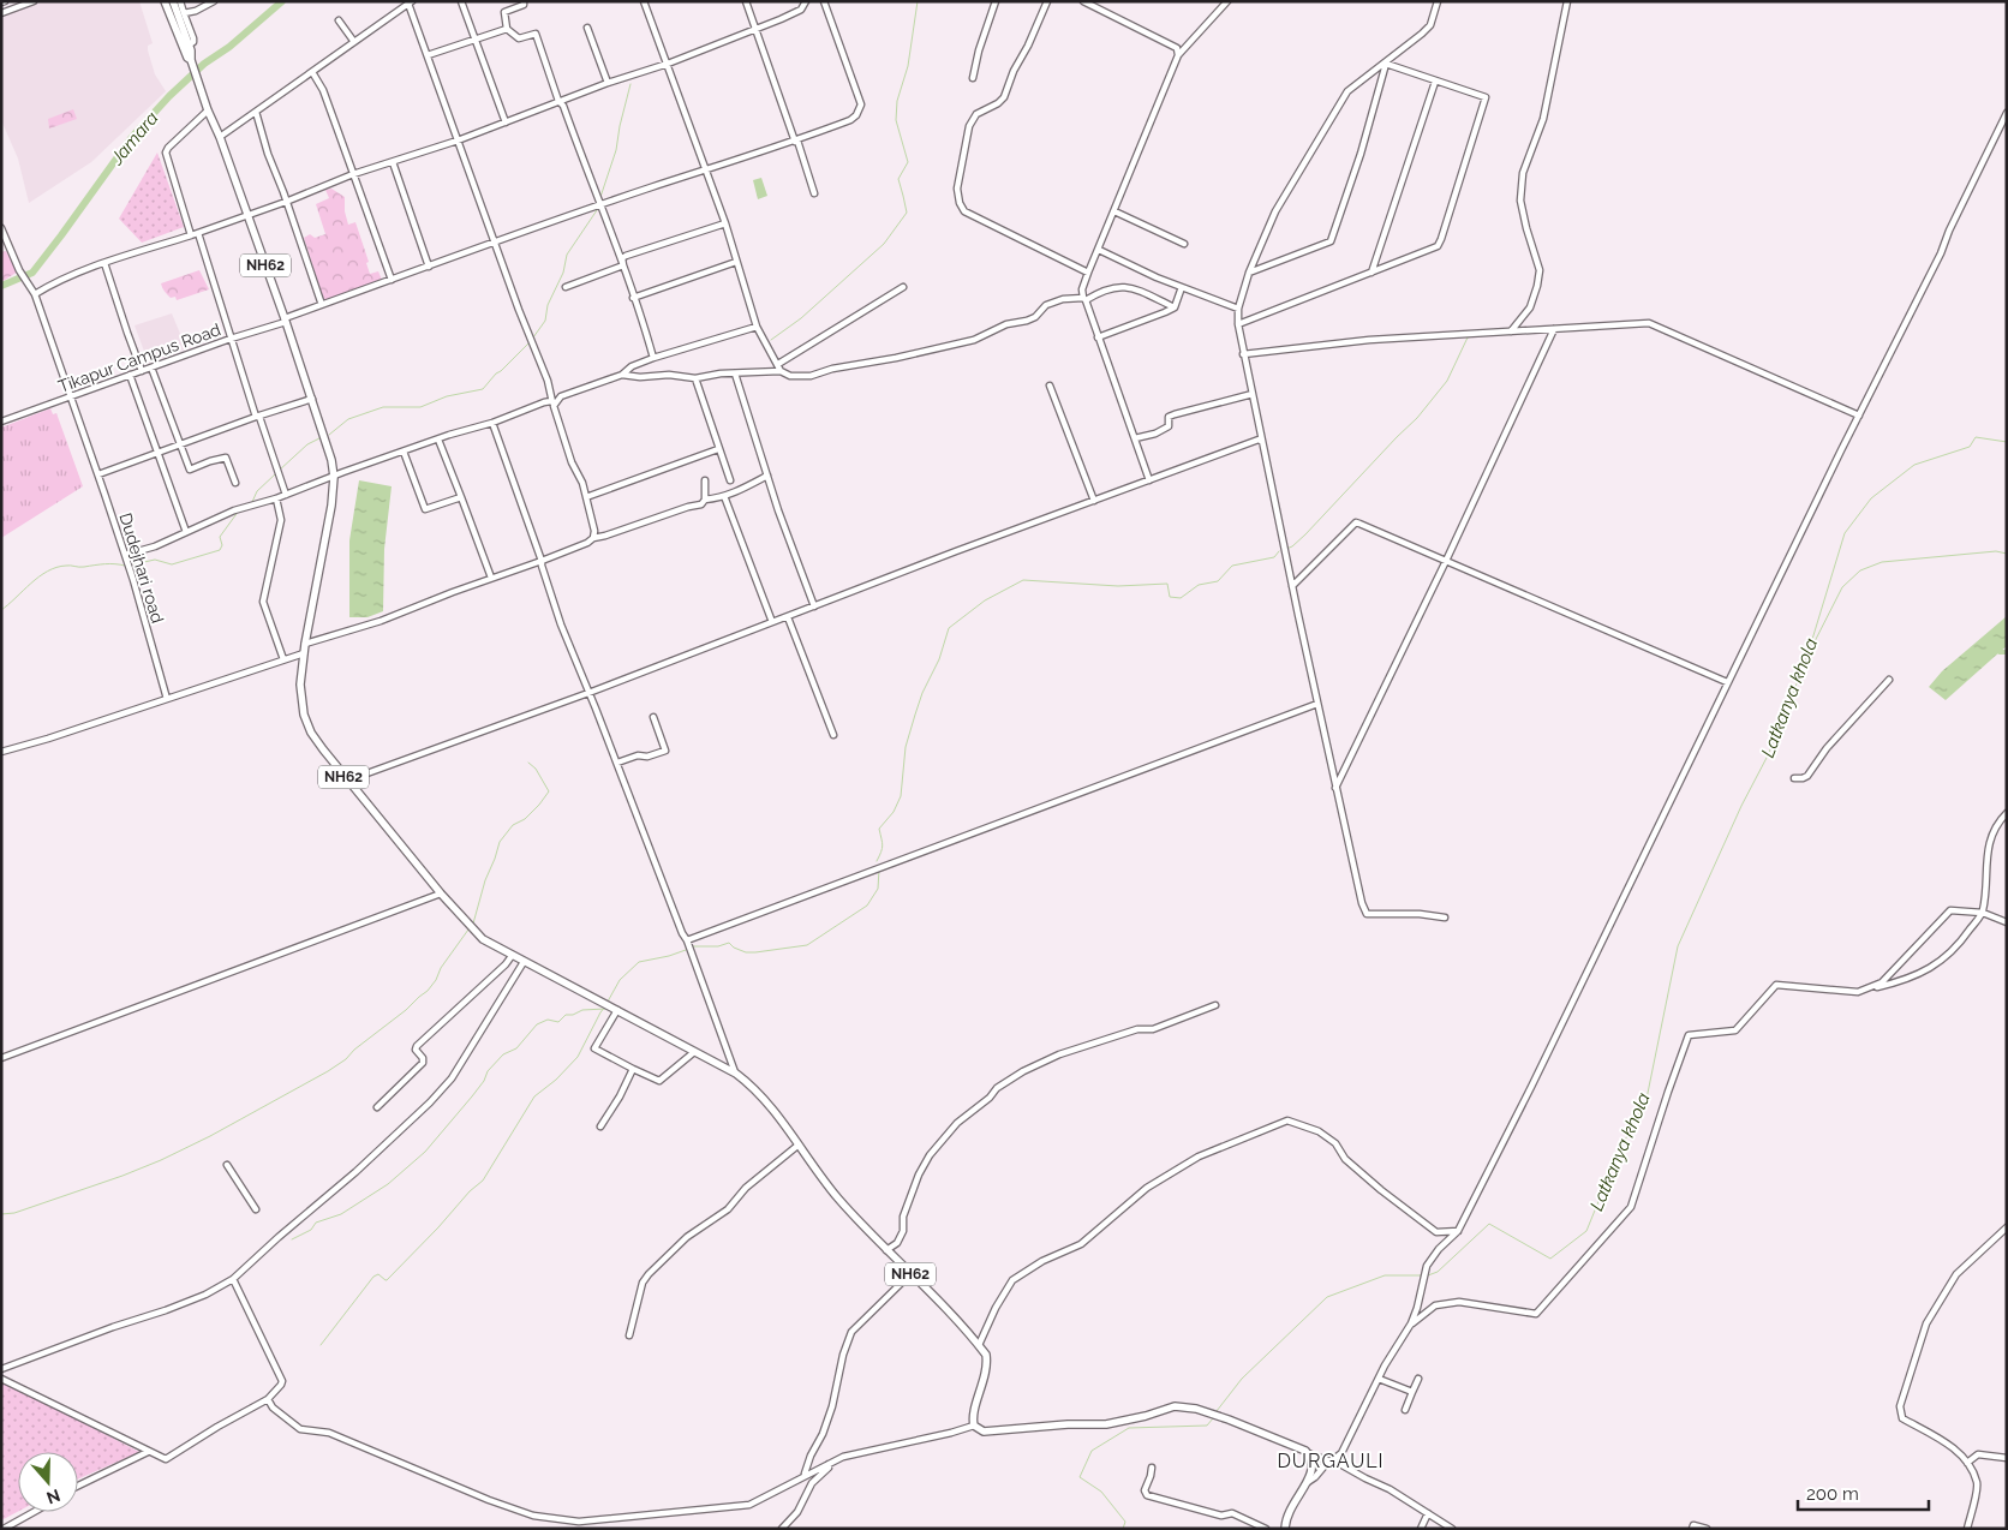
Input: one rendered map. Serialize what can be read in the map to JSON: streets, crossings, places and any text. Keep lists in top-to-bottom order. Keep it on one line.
{"streets":{"main road":["NH62"],"street":["Tikapur Campus Road","Dudejhari road"]},"crossings":[["NH62","Tikapur Campus Road"],["Tikapur Campus Road","Dudejhari road"]],"districts":["DURGAULI"],"water":["Jamara","Latkanya khola"],"scale_bar":"200 m","north":"bottom"}
